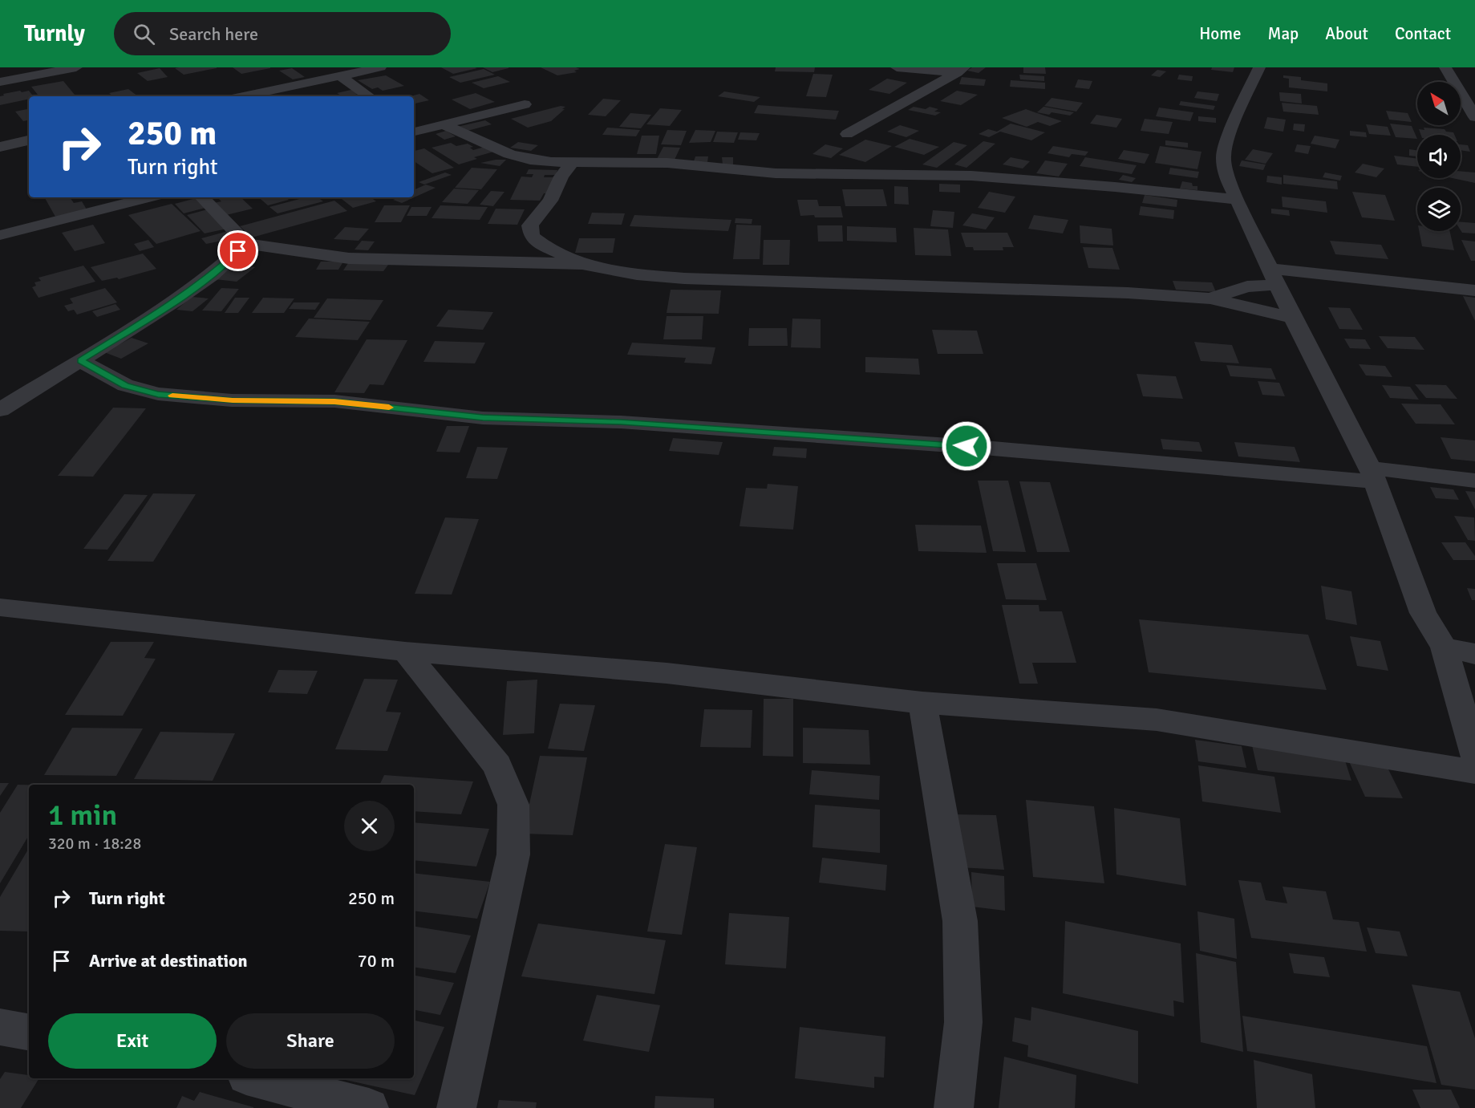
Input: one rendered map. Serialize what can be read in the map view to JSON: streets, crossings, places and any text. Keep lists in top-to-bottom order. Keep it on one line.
{"north":"top left","page":{"header":"Turnly","search":"Search here","nav":["Home","Map","About","Contact"],"turn":["250 m","Turn right"],"heading":["1 min","320 m · 18:28"],"list":[{"name":"Turn right","value":"250 m"},{"name":"Arrive at destination","value":"70 m"}],"buttons":["Exit","Share"]}}
